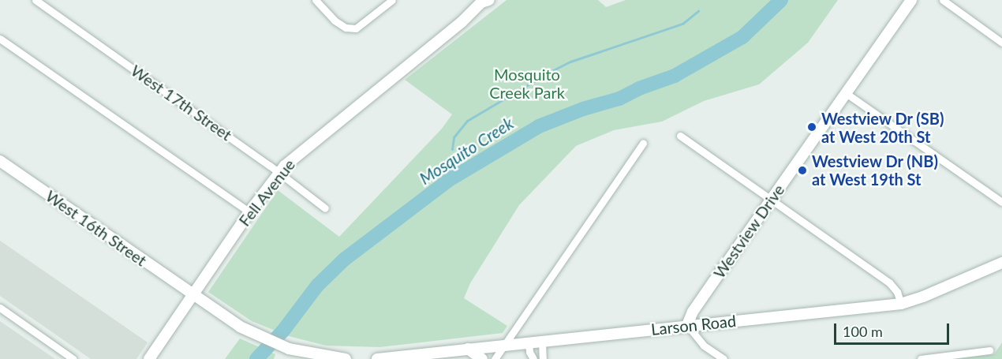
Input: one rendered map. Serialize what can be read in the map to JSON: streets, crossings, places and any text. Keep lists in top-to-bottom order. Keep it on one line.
{"streets":{"main road":["Fell Avenue","West 16th Street","Westview Drive","Larson Road"],"street":["West 17th Street"]},"crossings":[["West 17th Street","Fell Avenue"],["Fell Avenue","West 16th Street"],["Westview Drive","Larson Road"]],"water":["Mosquito Creek"],"parks":["Mosquito Creek Park"],"places":["Westview Dr (SB) at West 20th St","Westview Dr (NB) at West 19th St"],"scale_bar":"100 m"}
